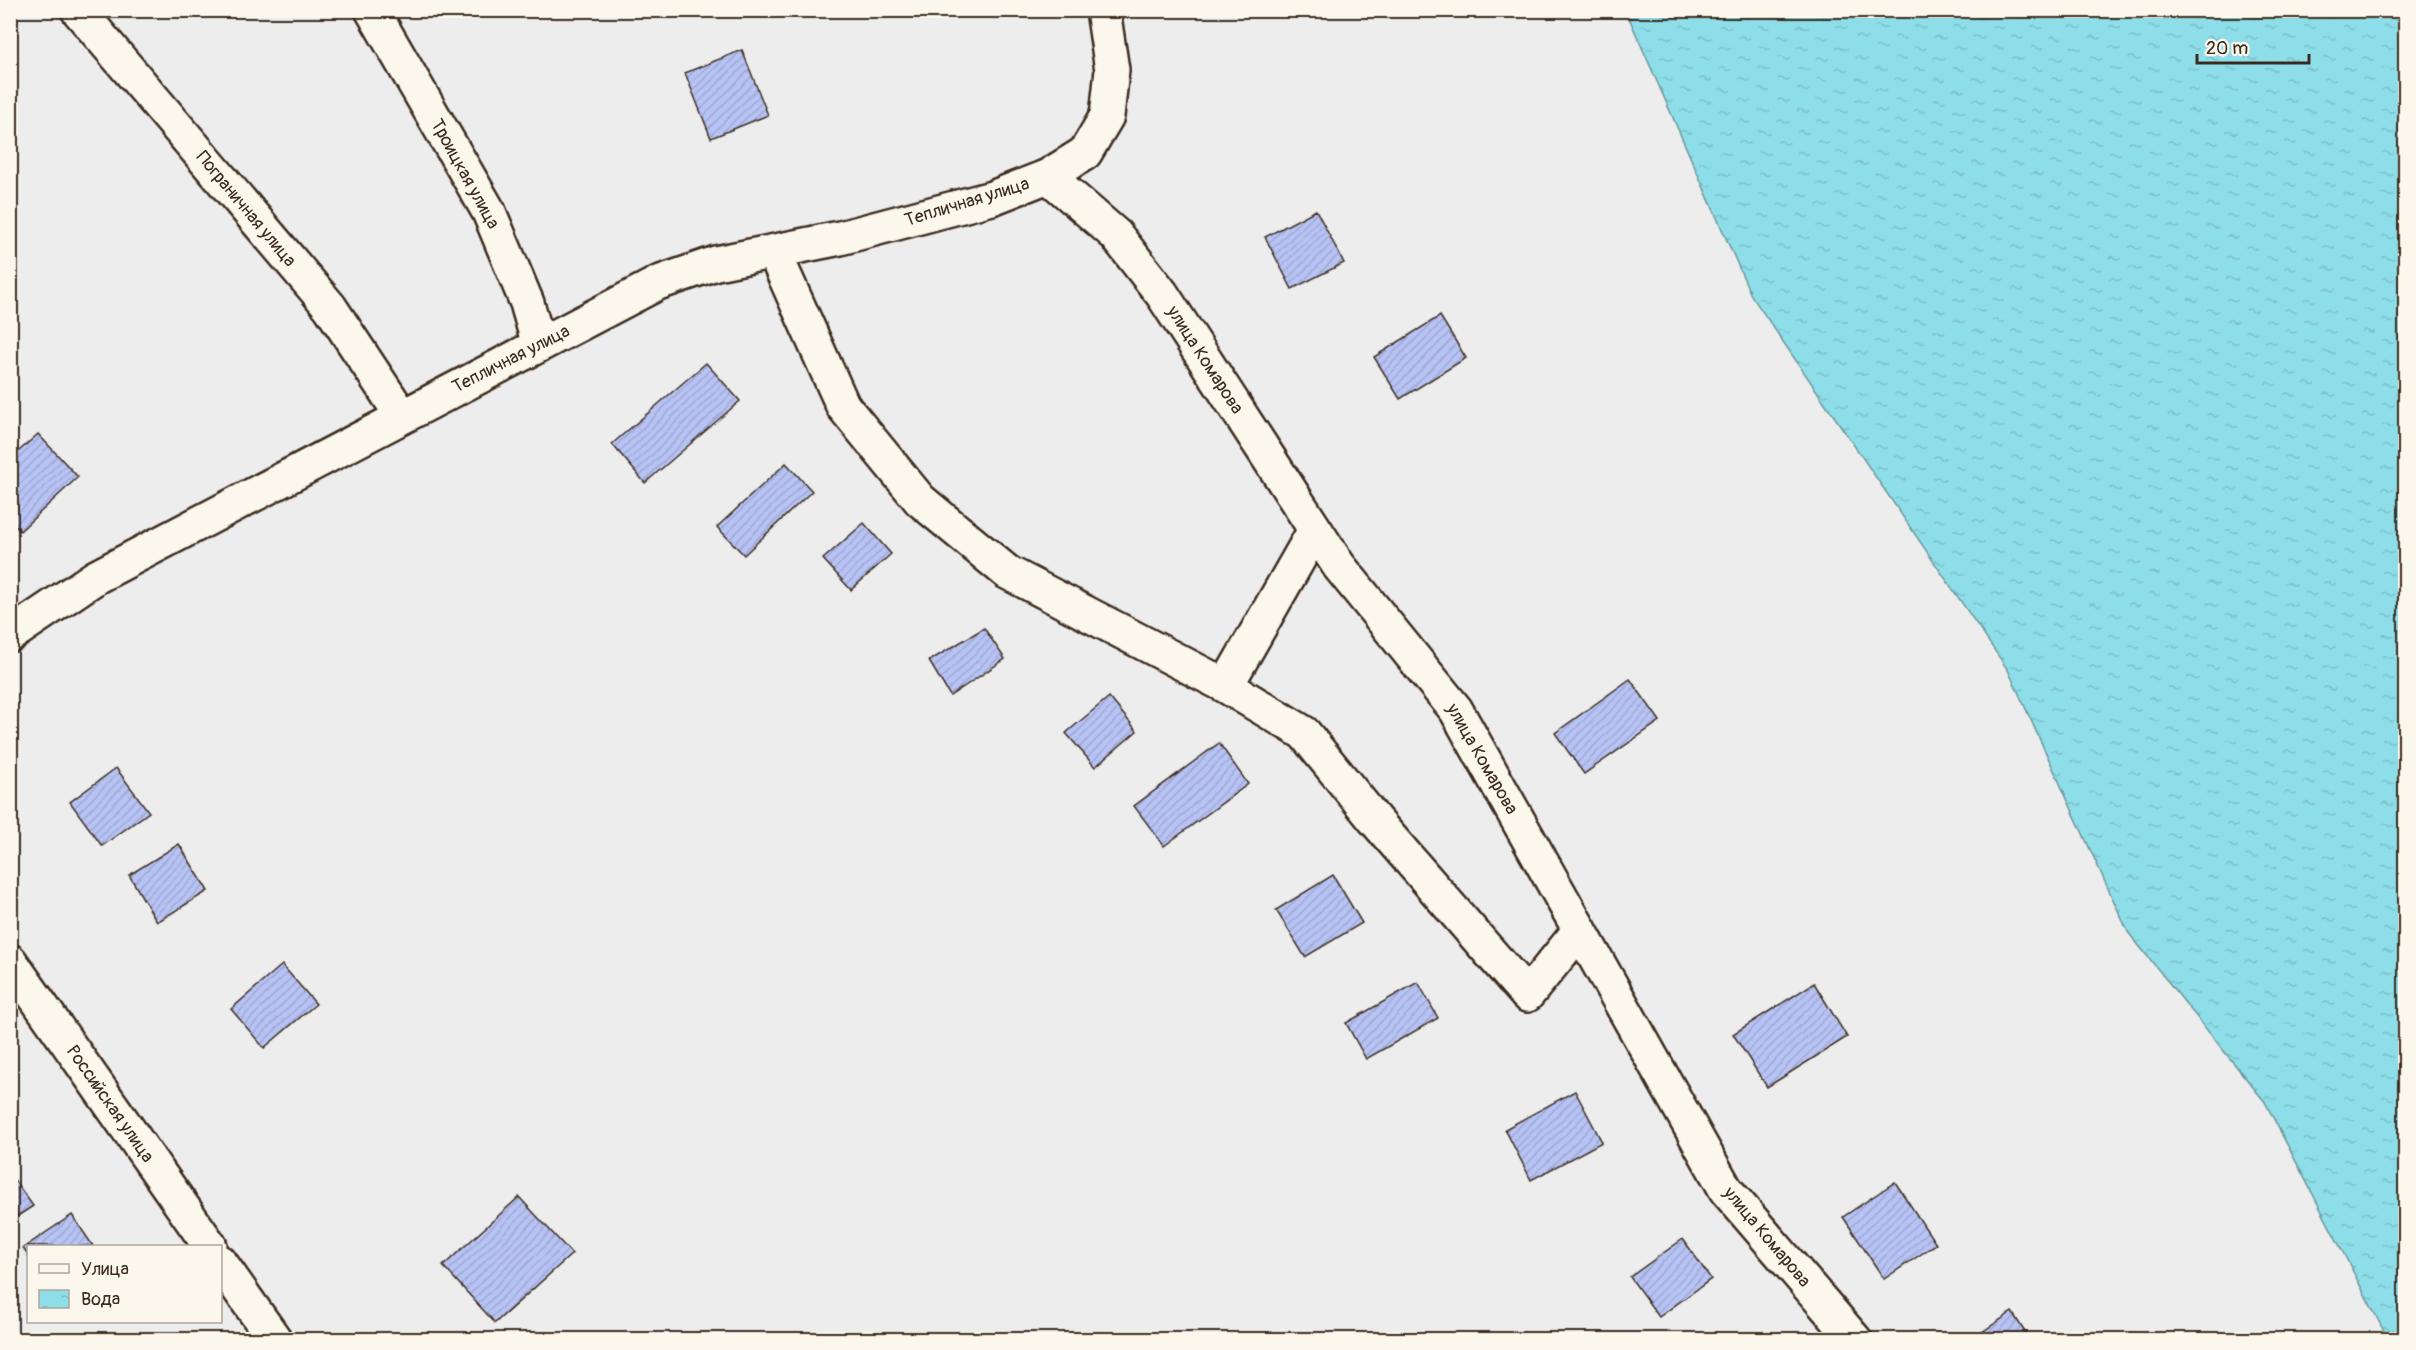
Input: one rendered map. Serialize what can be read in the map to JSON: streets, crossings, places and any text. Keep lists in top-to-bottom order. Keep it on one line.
{"streets":{"street":["Троицкая улица","Тепличная улица","Пограничная улица","улица Комарова","Российская улица"]},"crossings":[["Троицкая улица","Тепличная улица"],["Тепличная улица","Пограничная улица"],["Тепличная улица","улица Комарова"]],"legend":["Улица","Вода"],"scale_bar":"20 m"}
